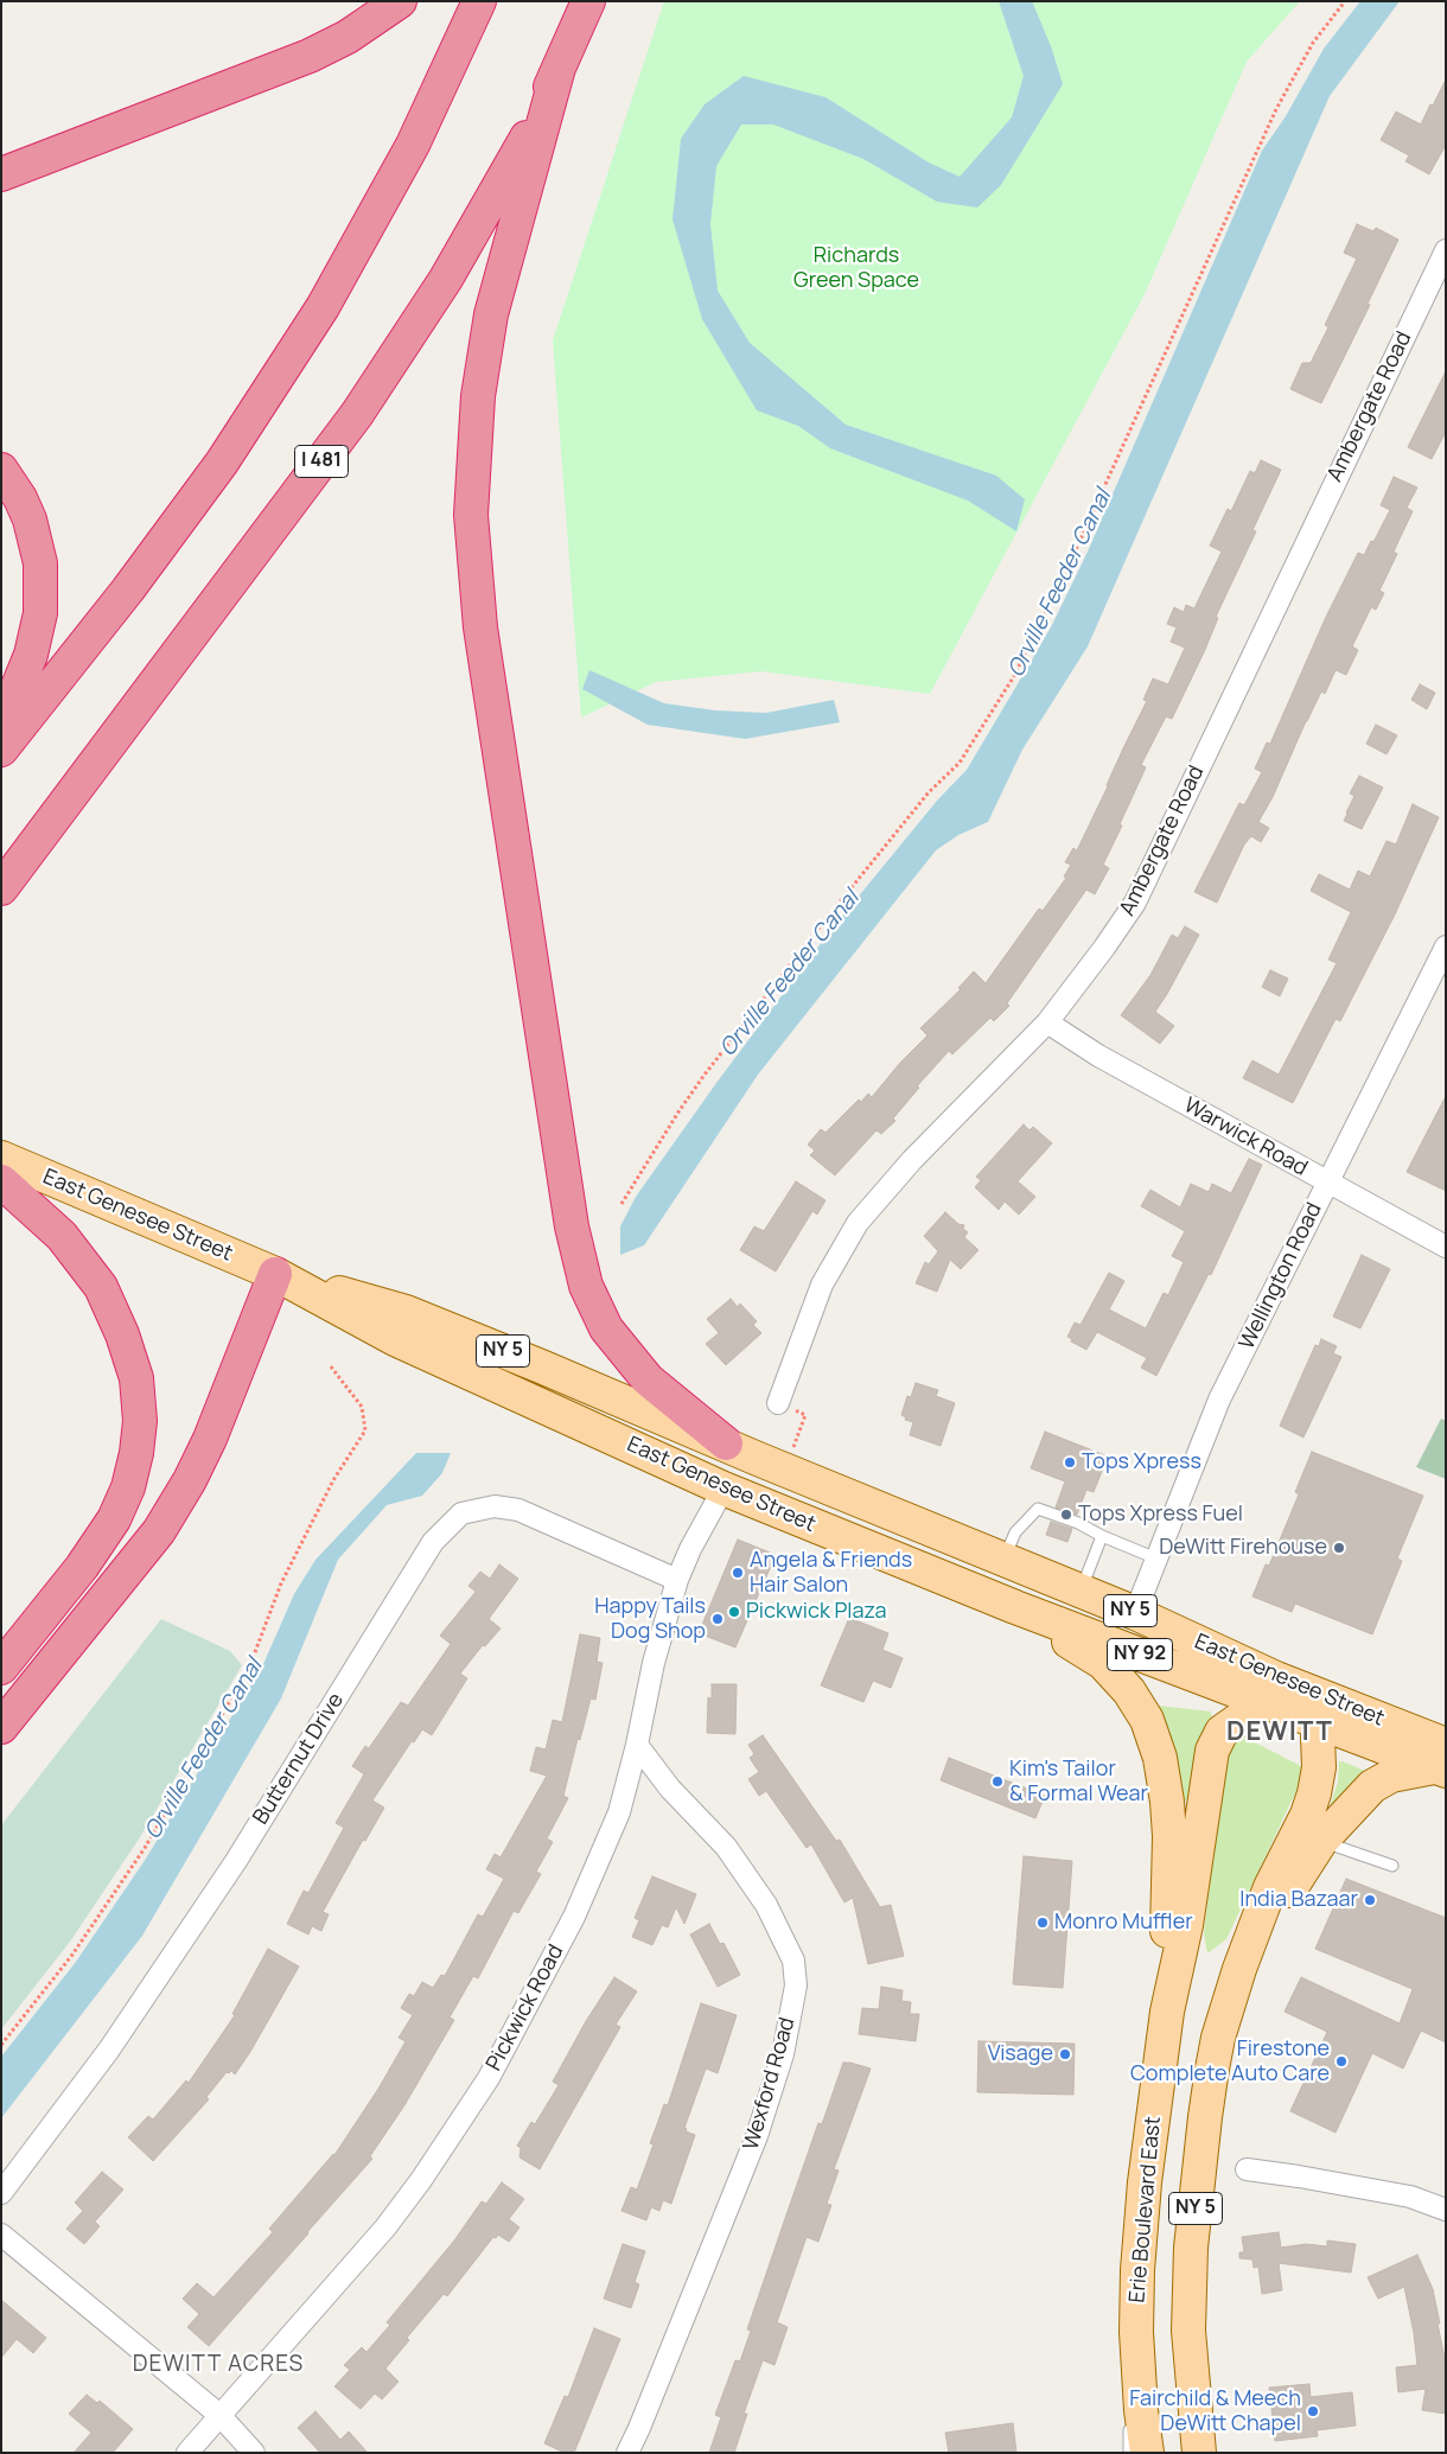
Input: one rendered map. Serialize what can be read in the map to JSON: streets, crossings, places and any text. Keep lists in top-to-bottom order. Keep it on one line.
{"streets":{"highway":["I 481"],"main road":["East Genesee Street","NY 5","NY 92","Erie Boulevard East"],"street":["Ambergate Road","Warwick Road","Wellington Road","Butternut Drive","Pickwick Road","Wexford Road"]},"crossings":[["Ambergate Road","Warwick Road"],["Warwick Road","Wellington Road"],["East Genesee Street","Wellington Road"],["East Genesee Street","NY 5"],["East Genesee Street","Pickwick Road"],["East Genesee Street","Erie Boulevard East"],["NY 5","Erie Boulevard East"],["Butternut Drive","Pickwick Road"],["Pickwick Road","Wexford Road"]],"districts":["DEWITT","DEWITT ACRES"],"water":["Orville Feeder Canal"],"parks":["Richards Green Space"],"places":["Tops Xpress","Tops Xpress Fuel","DeWitt Firehouse","Angela & Friends Hair Salon","Pickwick Plaza","Happy Tails Dog Shop","Kim's Tailor & Formal Wear","India Bazaar","Monro Muffler","Visage","Firestone Complete Auto Care","Fairchild & Meech DeWitt Chapel"]}
